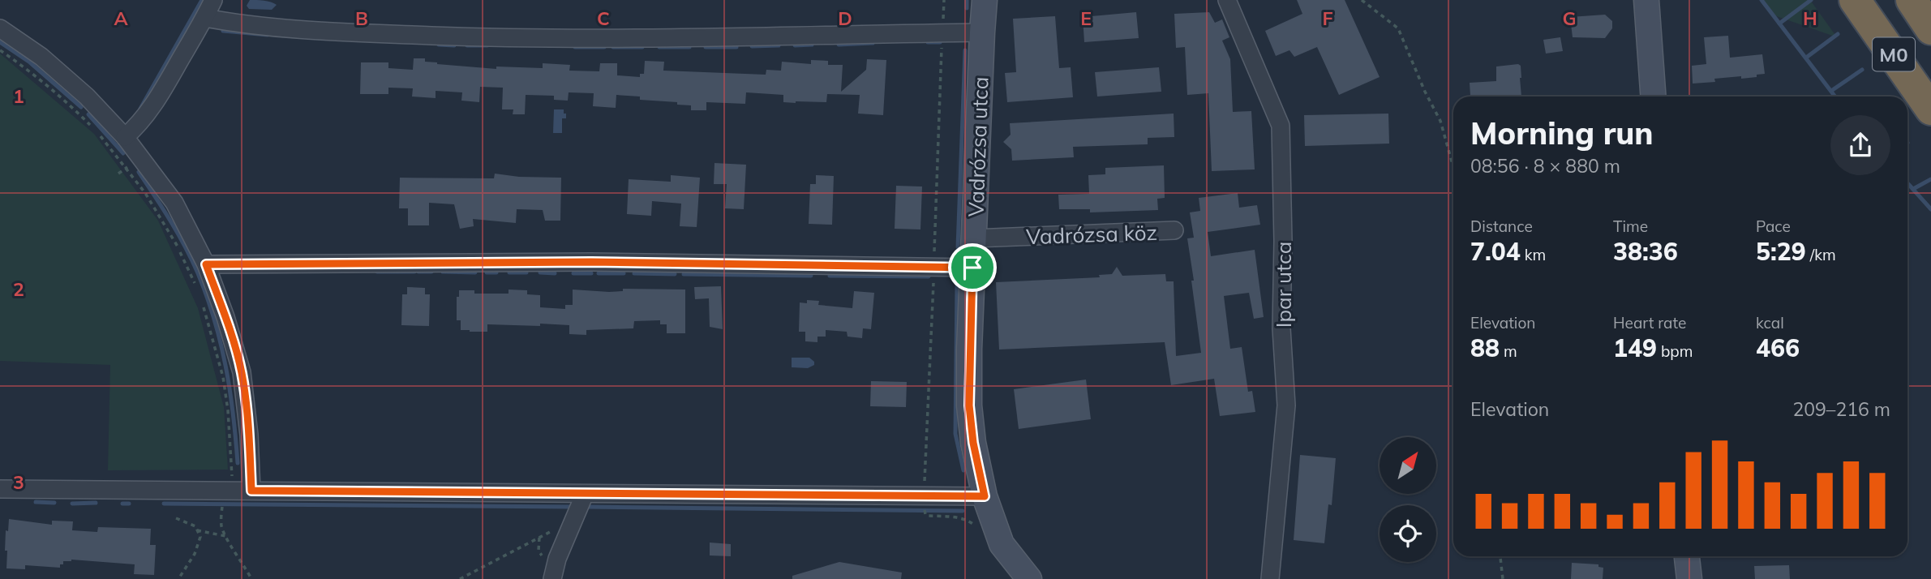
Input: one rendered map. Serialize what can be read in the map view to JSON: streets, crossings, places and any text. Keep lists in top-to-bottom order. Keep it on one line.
{"streets":{"highway":["M0"],"street":["Vadrózsa utca","Vadrózsa köz","Ipar utca"]},"crossings":[["Vadrózsa utca","Vadrózsa köz"]],"north":"top right","page":{"heading":["Morning run","08:56 · 8 × 880 m"],"stats":[["Distance","7.04 km"],["Time","38:36"],["Pace","5:29 /km"],["Elevation","88 m"],["Heart rate","149 bpm"],["kcal","466"]],"chart":["Elevation","209–216 m"]},"grid":{"columns":["A","B","C","D","E","F","G","H"],"rows":["1","2","3"]}}
